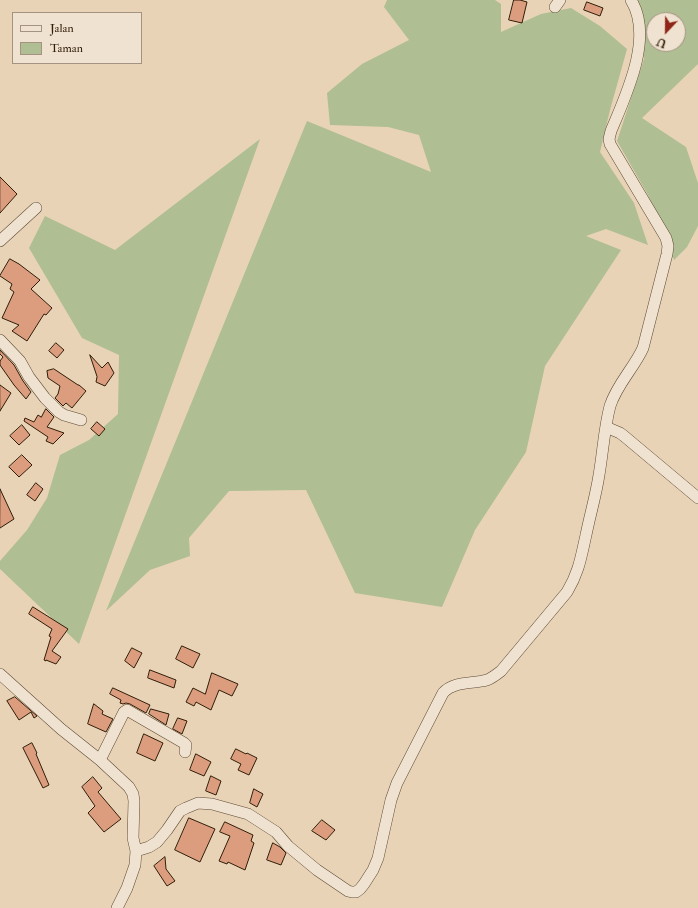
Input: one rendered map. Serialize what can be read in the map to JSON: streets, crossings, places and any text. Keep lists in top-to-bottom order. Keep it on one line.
{"legend":["Jalan","Taman"],"north":"bottom"}
